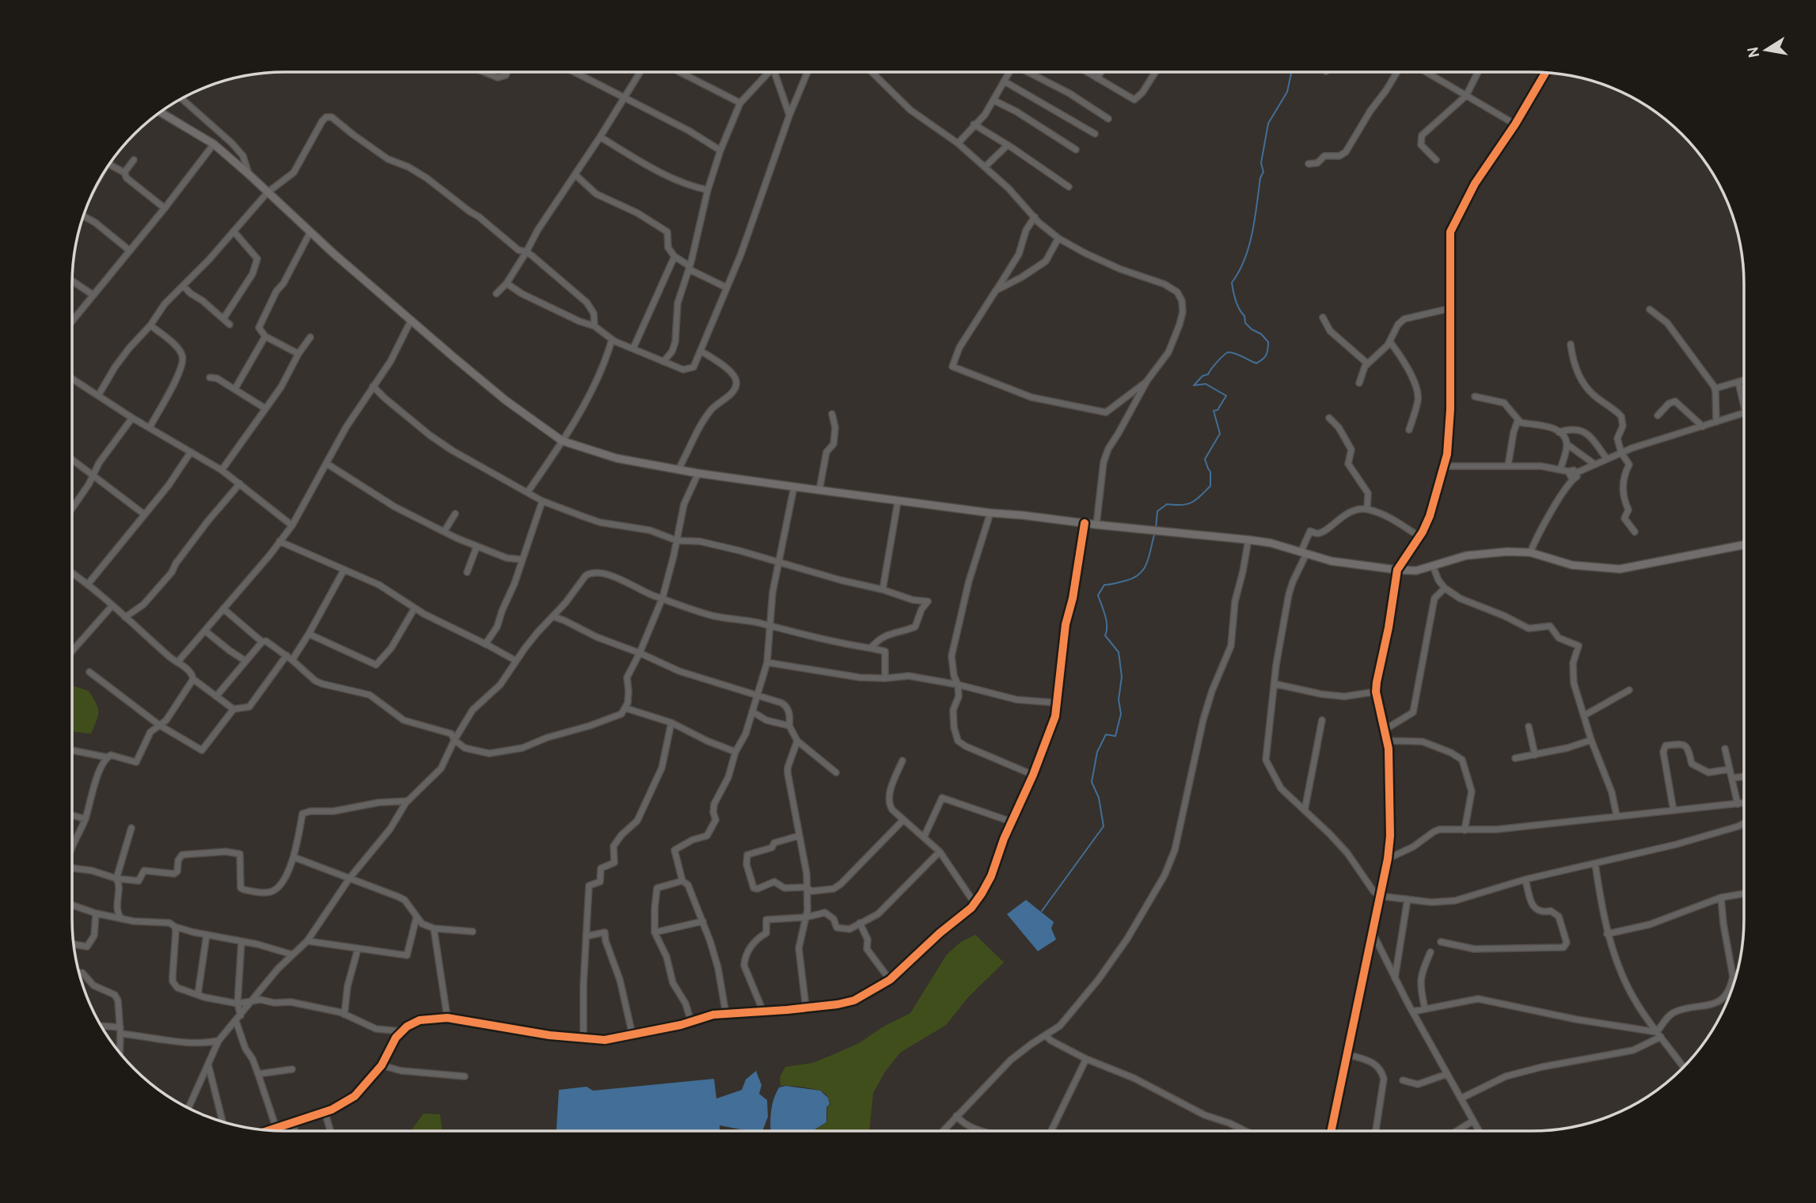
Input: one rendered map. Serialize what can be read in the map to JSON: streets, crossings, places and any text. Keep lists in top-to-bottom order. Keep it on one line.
{"north":"left"}
